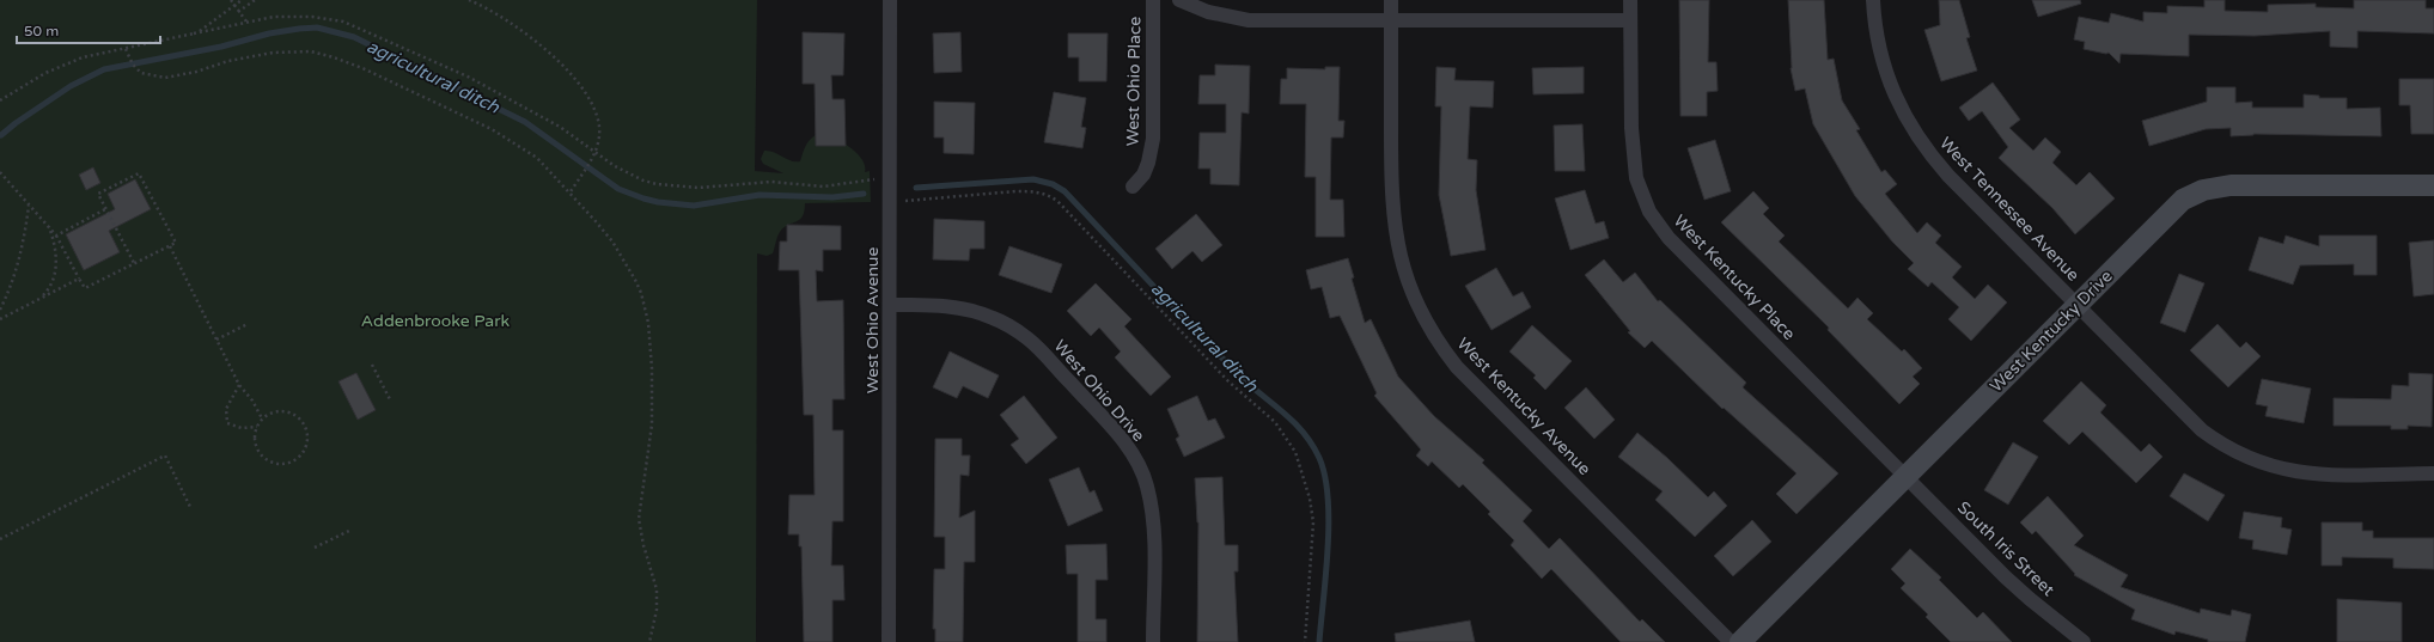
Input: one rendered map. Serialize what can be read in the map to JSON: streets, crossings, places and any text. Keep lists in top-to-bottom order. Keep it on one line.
{"streets":{"street":["West Ohio Place","West Tennessee Avenue","West Kentucky Place","West Ohio Avenue","West Kentucky Drive","West Ohio Drive","West Kentucky Avenue","South Iris Street"]},"crossings":[["West Tennessee Avenue","West Kentucky Drive"],["West Kentucky Place","West Kentucky Drive"],["West Kentucky Place","South Iris Street"],["West Ohio Avenue","West Ohio Drive"],["West Kentucky Drive","South Iris Street"]],"water":["agricultural ditch"],"parks":["Addenbrooke Park"],"scale_bar":"50 m"}
